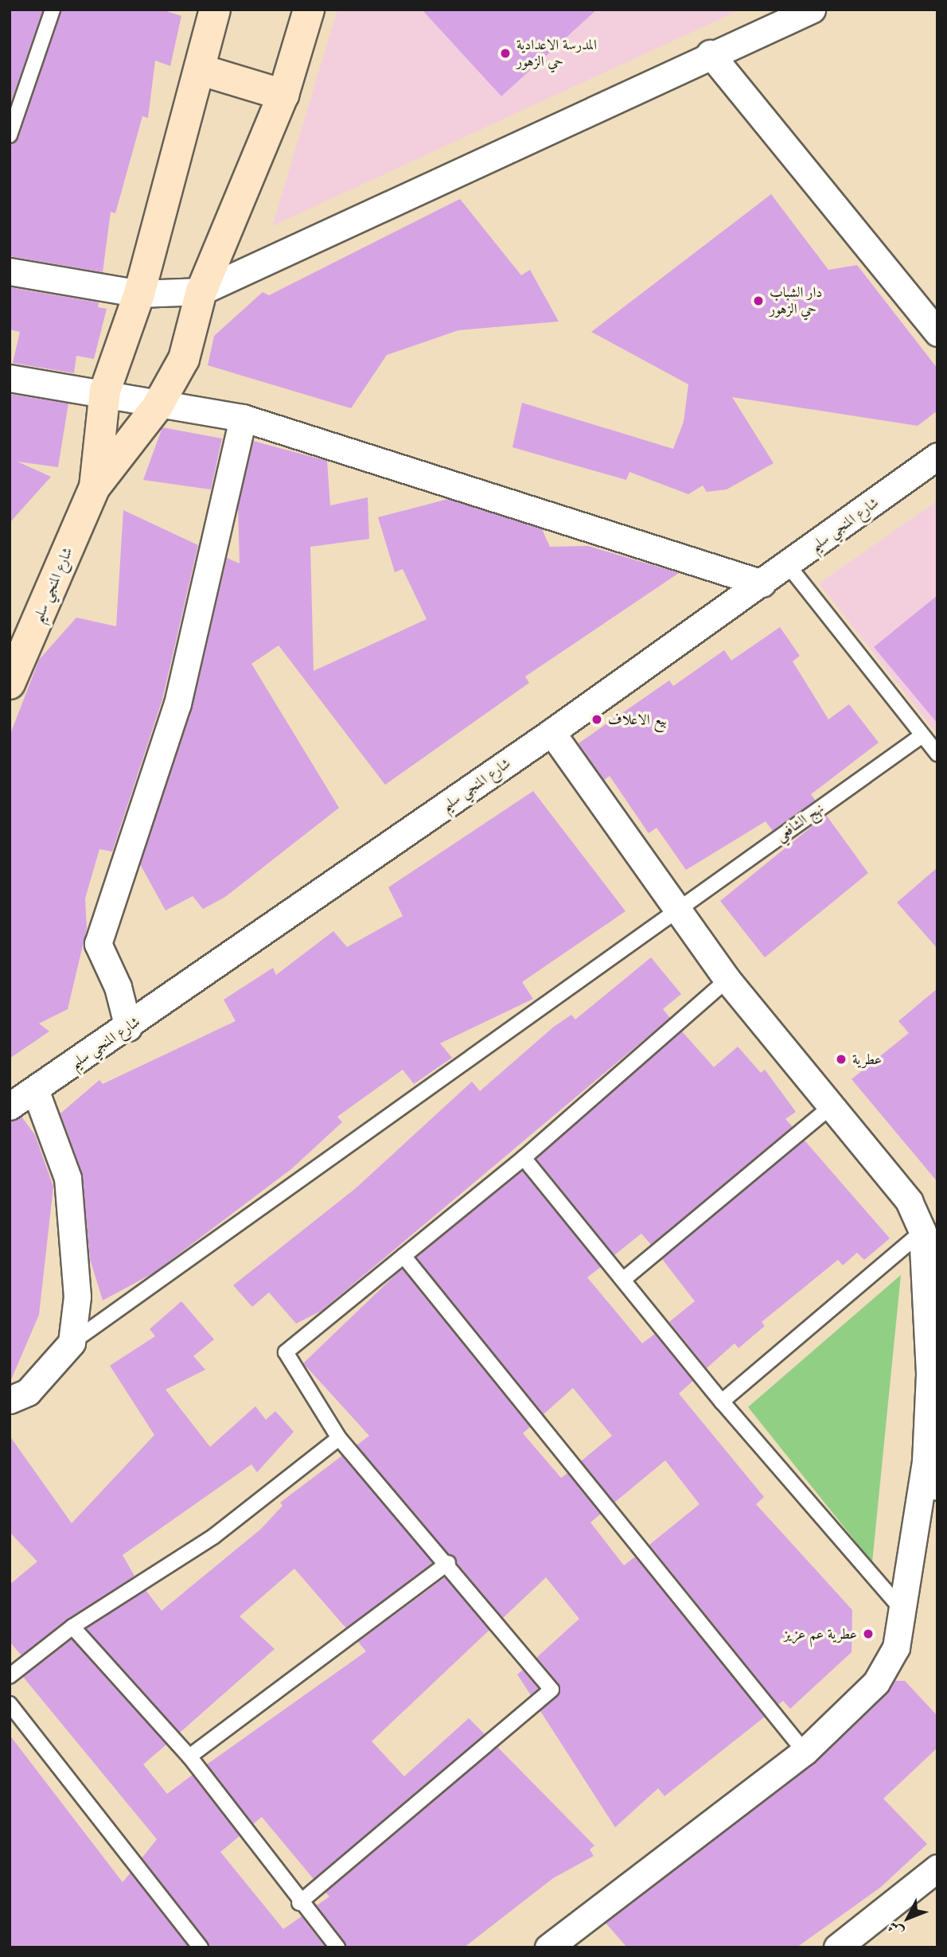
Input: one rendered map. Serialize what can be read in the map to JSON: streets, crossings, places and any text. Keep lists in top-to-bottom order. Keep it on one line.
{"streets":{"street":["شارع المنجي سليم"],"lane":["نهج الشافعي"]},"places":["المدرسة الاعدادية حي الزهور","دار الشباب حي الزهور","بيع الاعلاف","عطرية","عطرية عم عزيز"],"north":"bottom left"}
